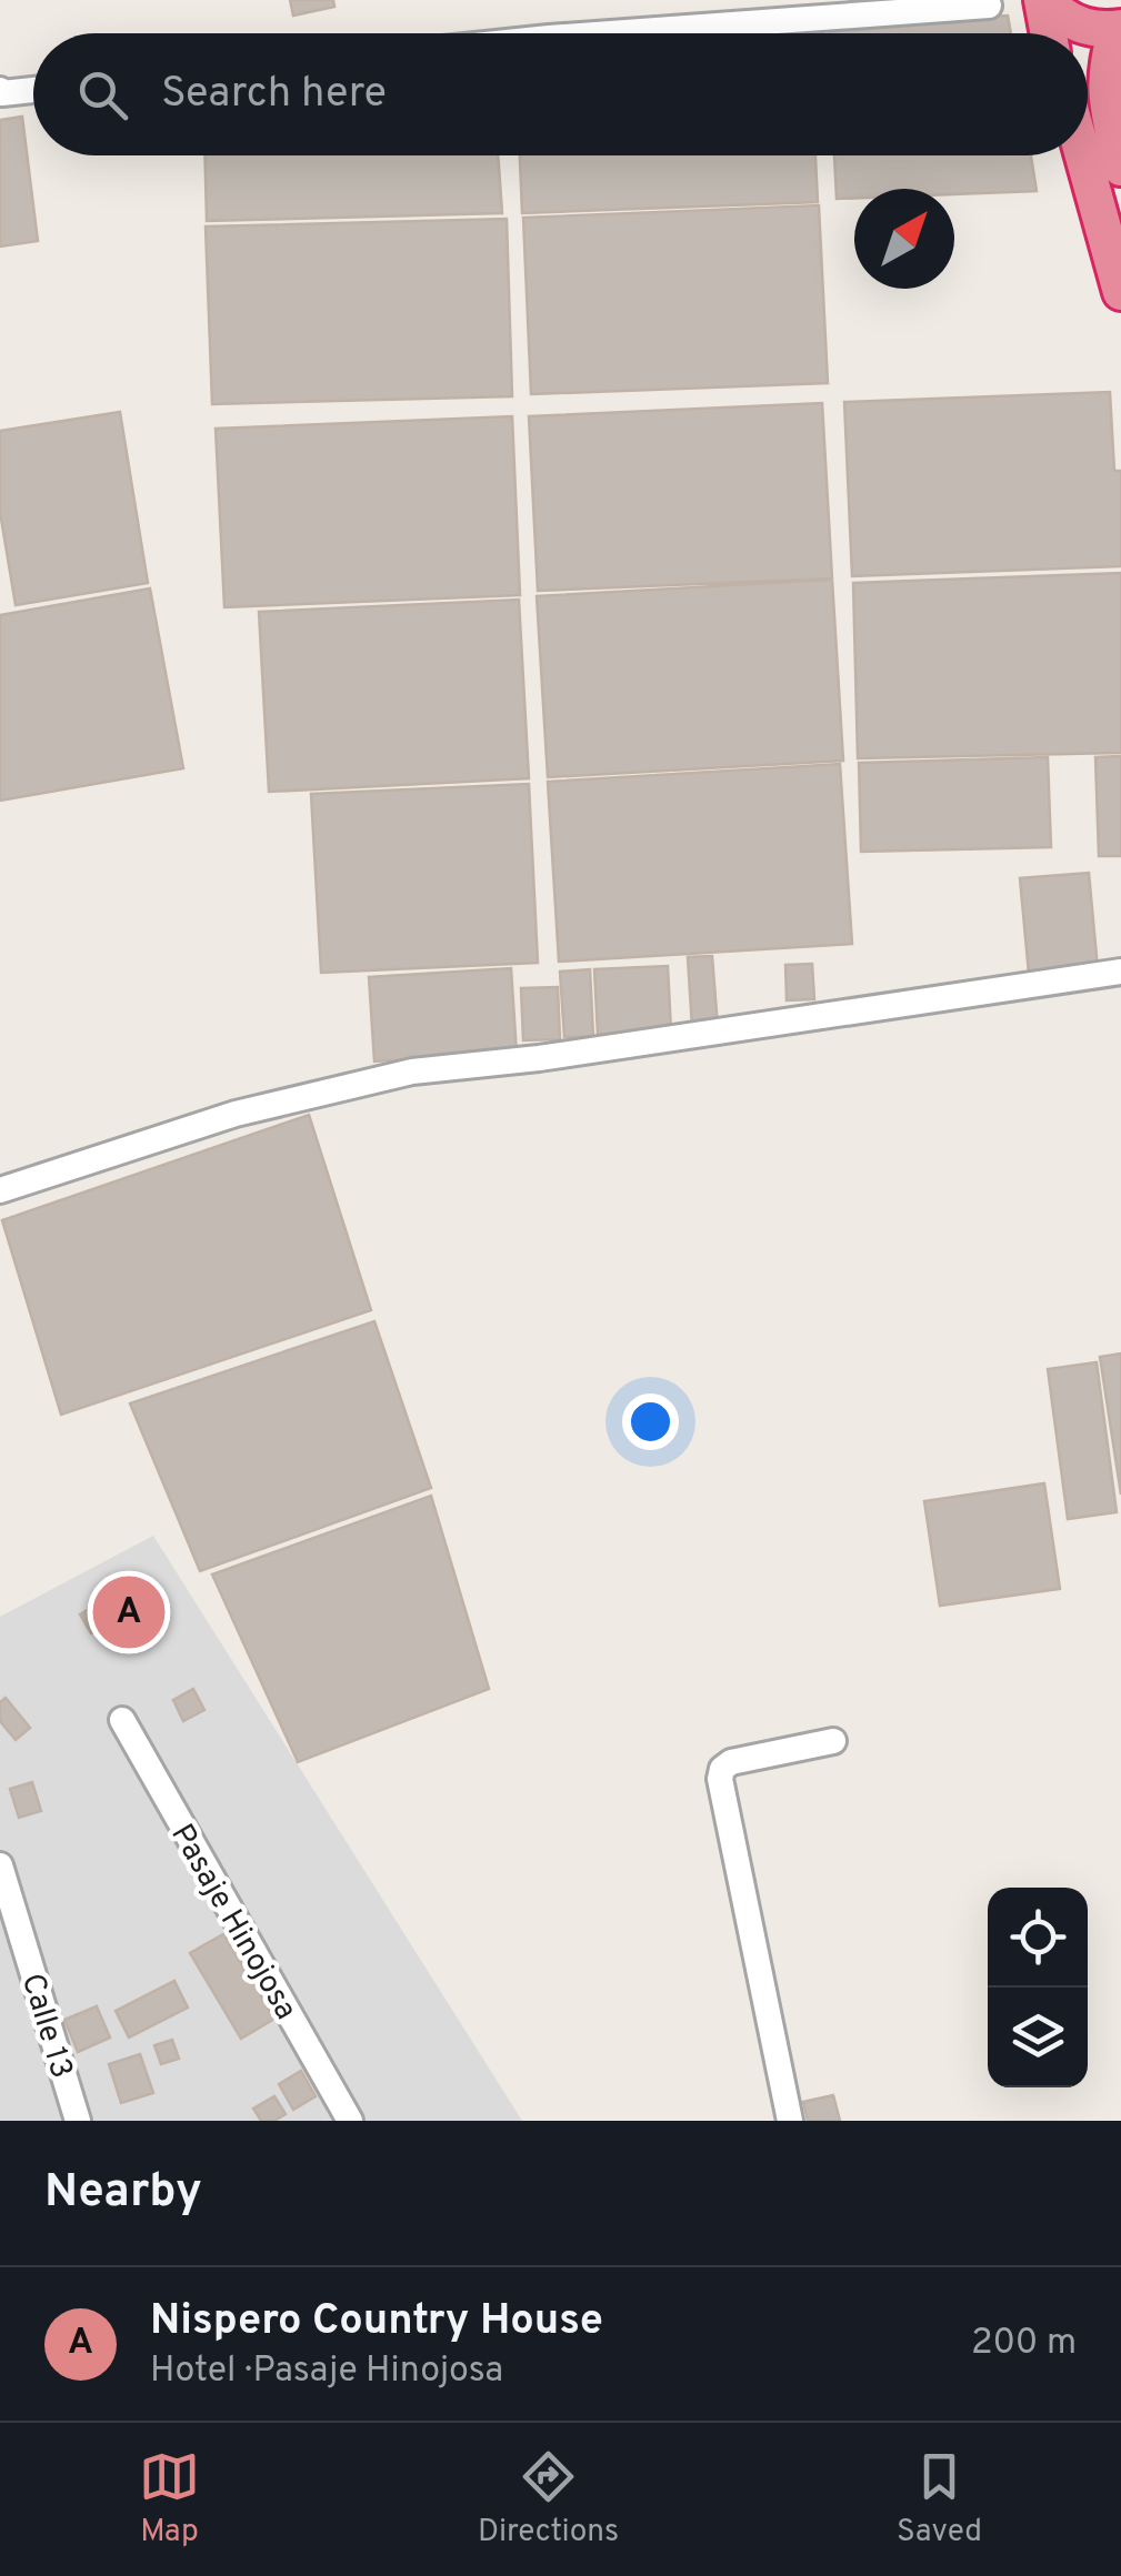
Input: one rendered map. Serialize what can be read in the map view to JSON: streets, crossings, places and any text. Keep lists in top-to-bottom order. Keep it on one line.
{"streets":{"street":["Pasaje Hinojosa","Calle 13"]},"north":"top right","page":{"search":"Search here","pins":"A","heading":"Nearby","list":[{"mark":"A","name":"Nispero Country House","note":"Hotel · Pasaje Hinojosa","value":"200 m"}],"nav":["Map","Directions","Saved"]}}
